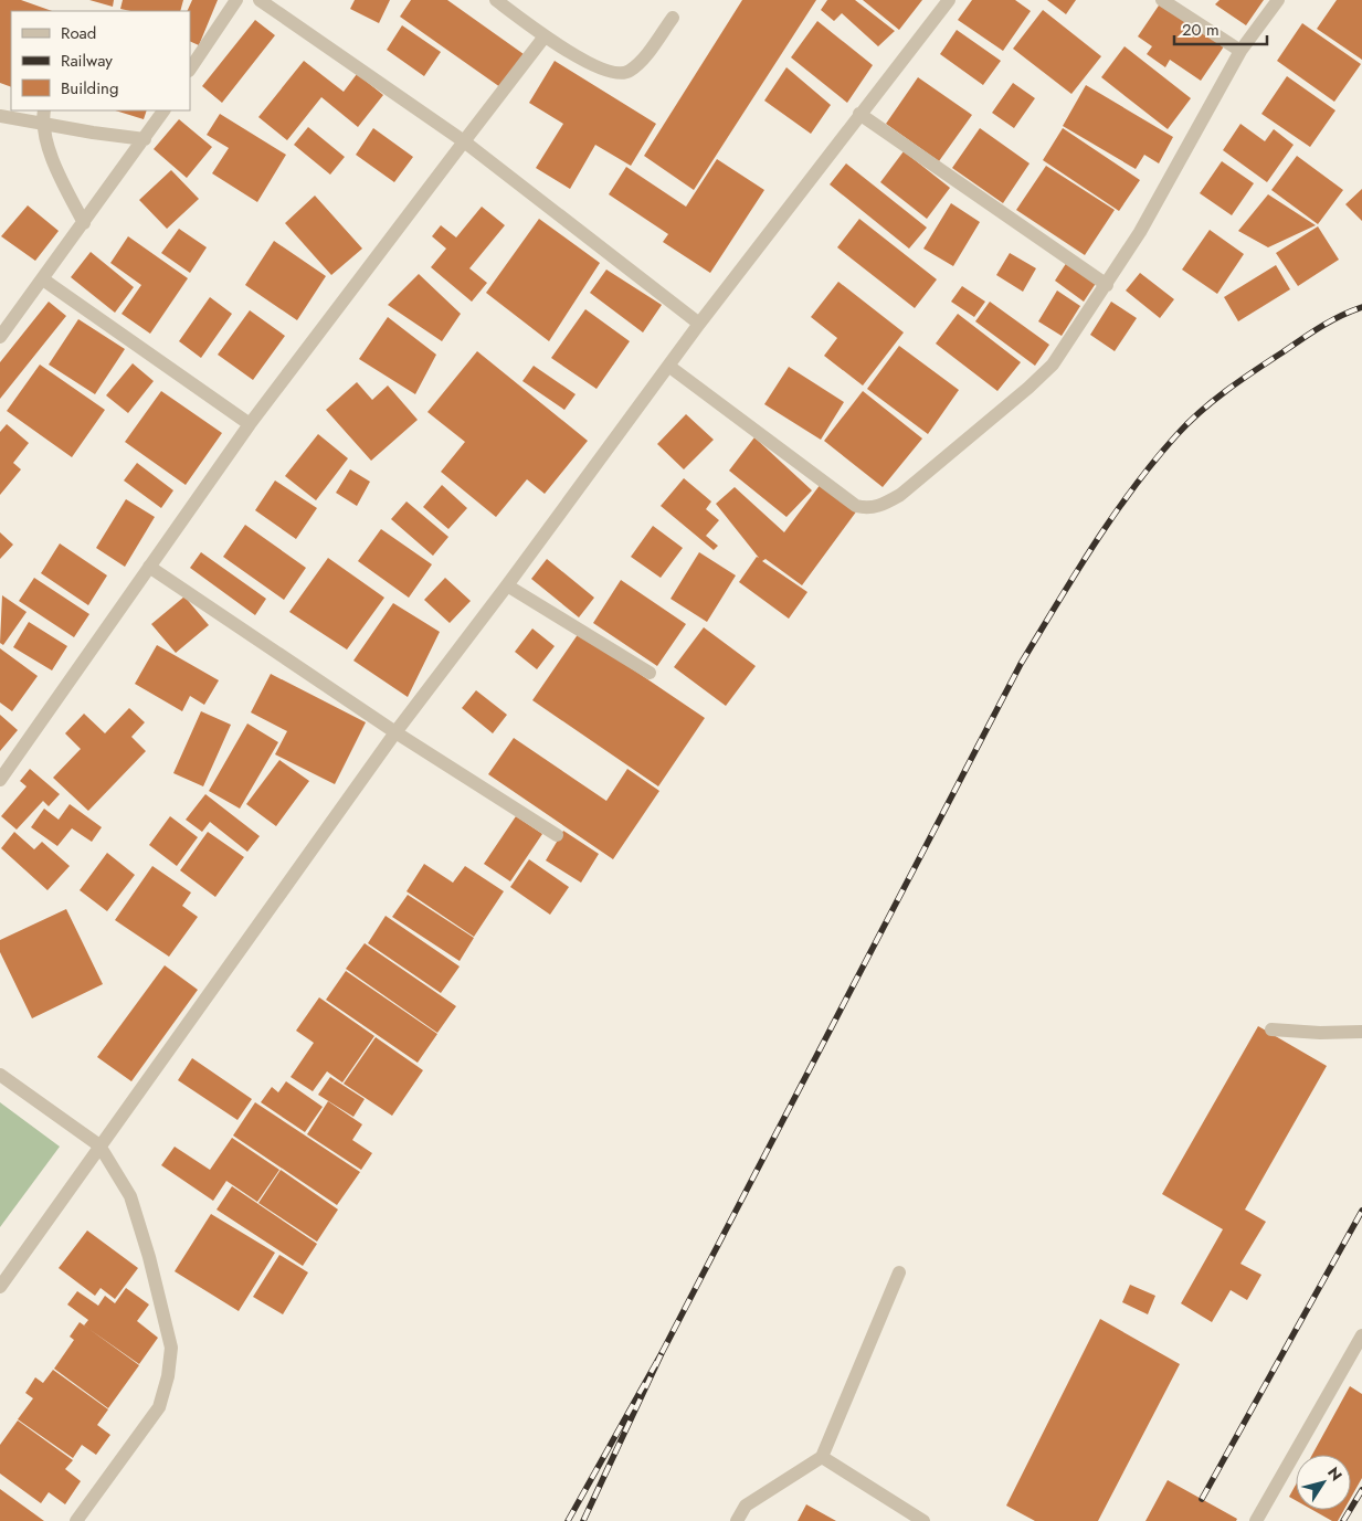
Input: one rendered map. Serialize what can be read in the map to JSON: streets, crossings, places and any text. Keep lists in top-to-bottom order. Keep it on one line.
{"legend":["Road","Railway","Building"],"scale_bar":"20 m","north":"top right"}
